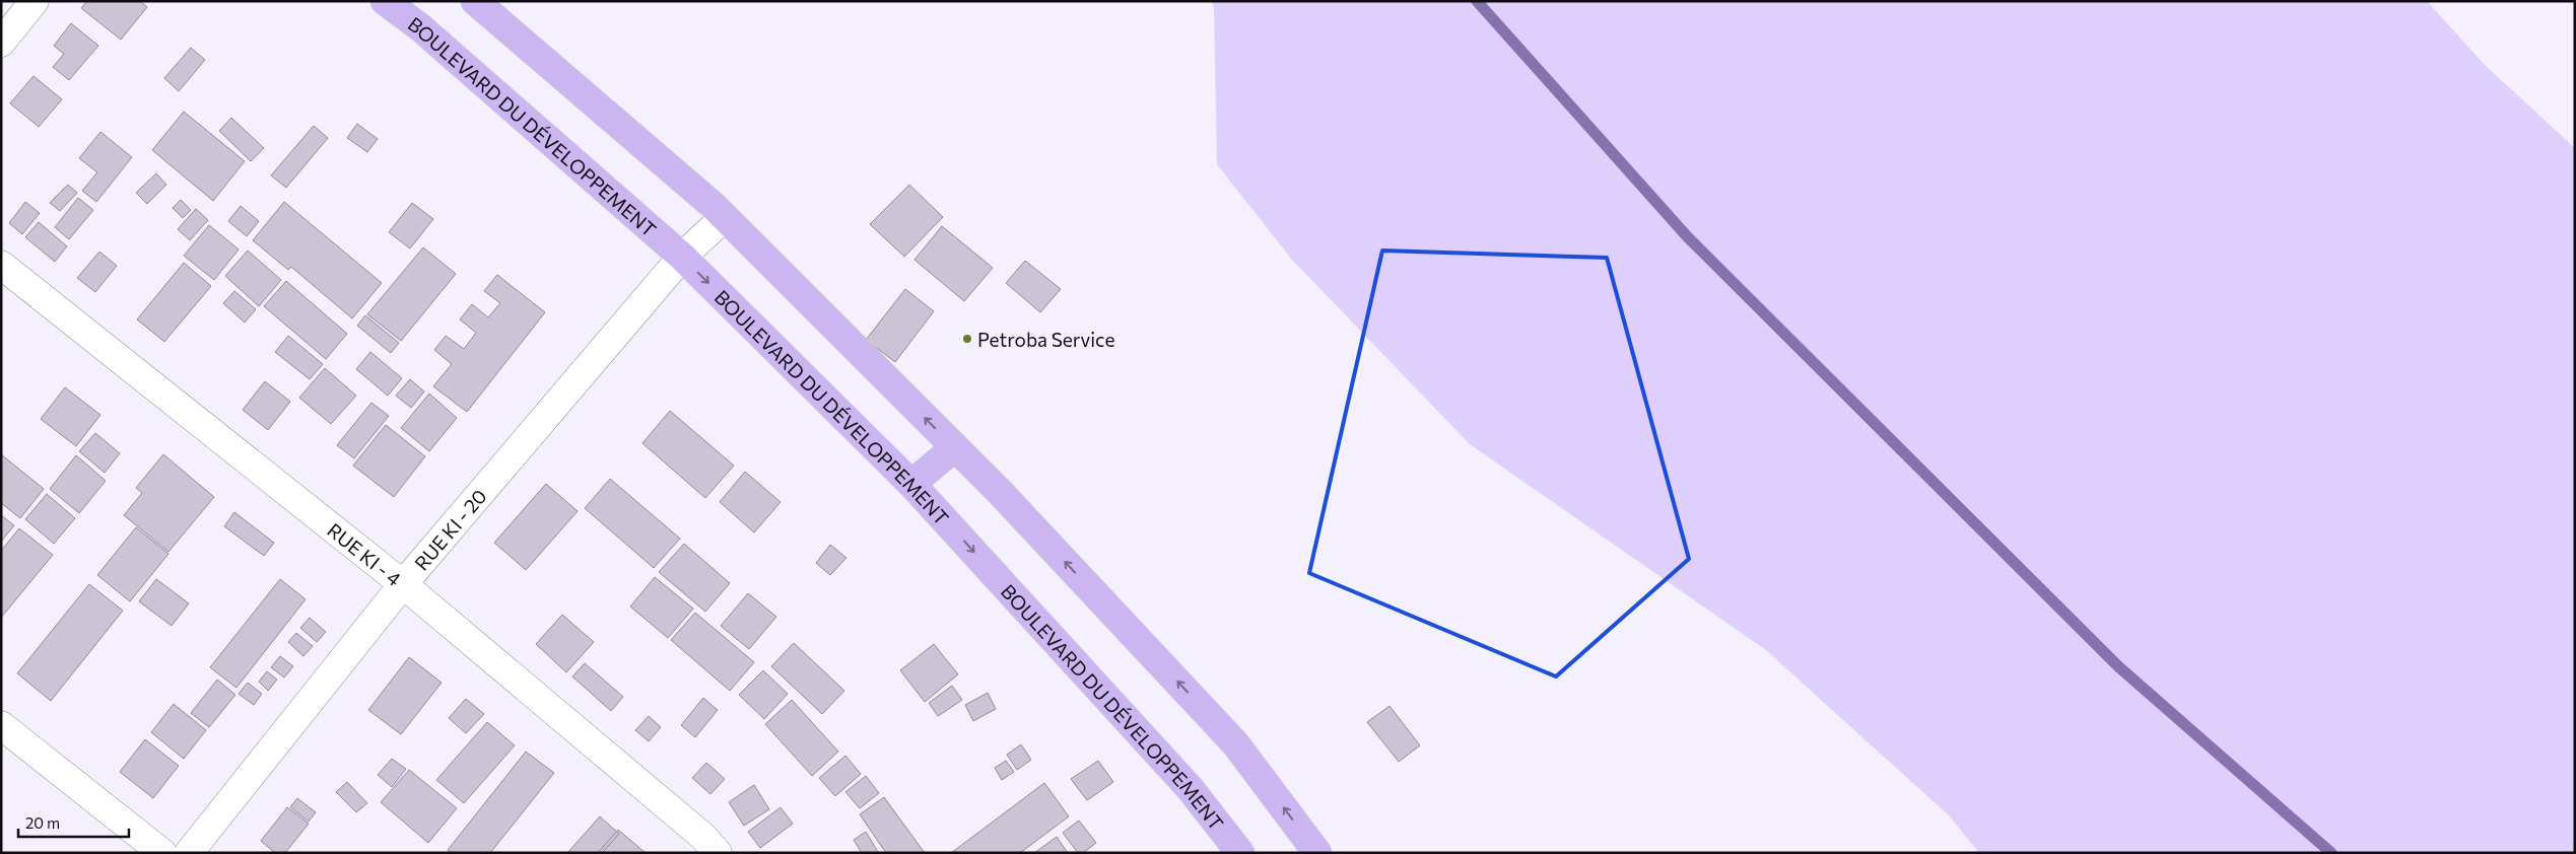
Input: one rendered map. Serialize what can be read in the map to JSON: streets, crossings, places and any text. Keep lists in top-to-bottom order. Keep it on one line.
{"streets":{"highway":["BOULEVARD DU DÉVELOPPEMENT"],"street":["RUE KI - 20","RUE KI - 4"]},"crossings":[["BOULEVARD DU DÉVELOPPEMENT","RUE KI - 20"],["RUE KI - 20","RUE KI - 4"]],"places":["Petroba Service"],"scale_bar":"20 m"}
